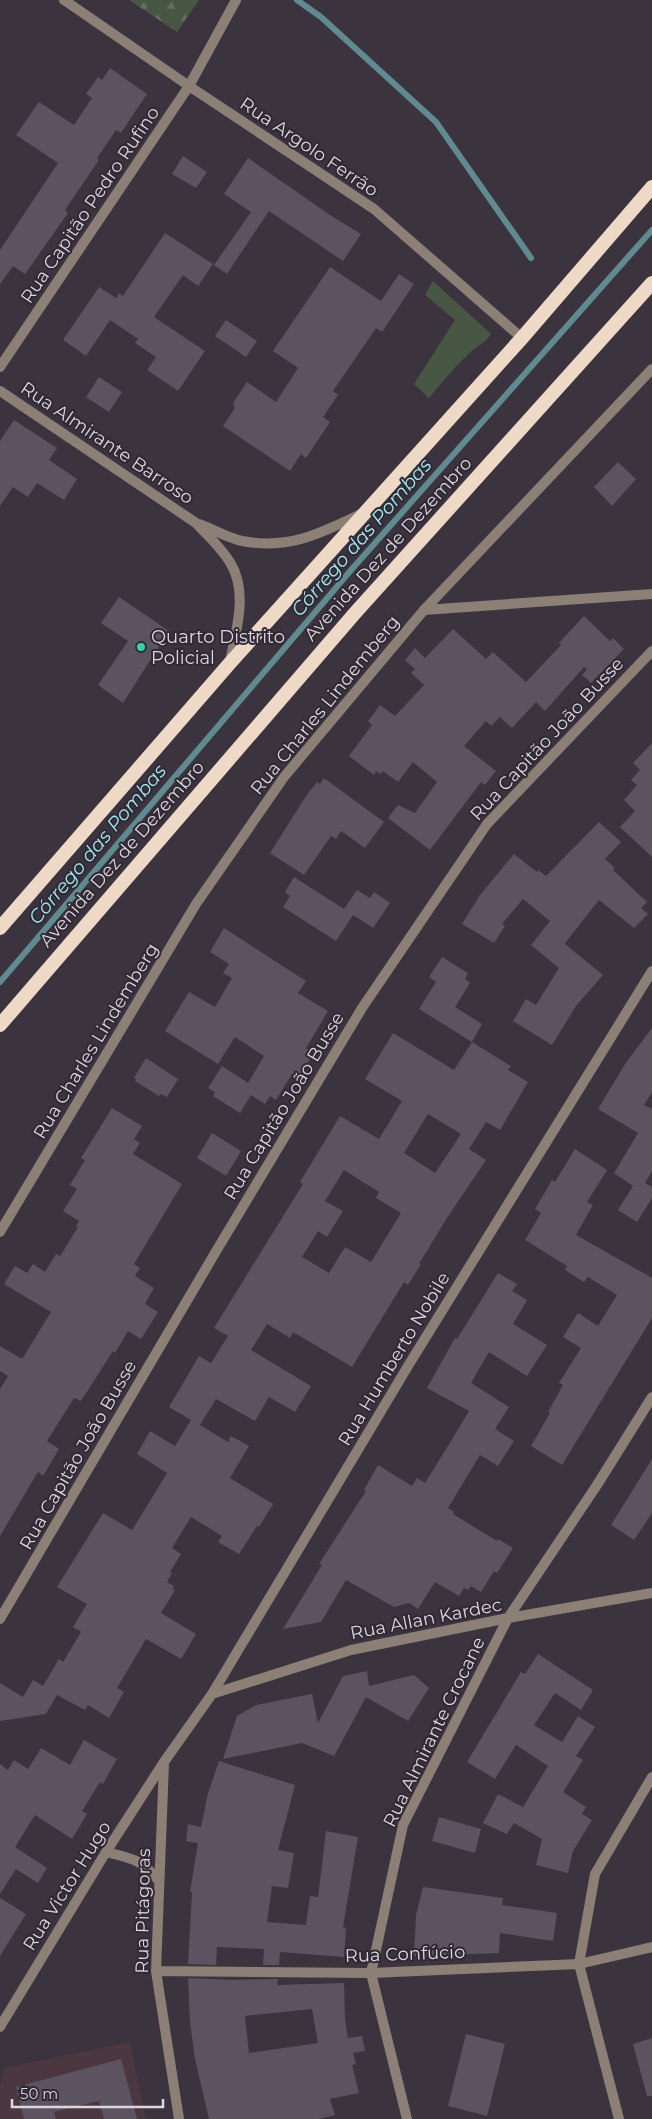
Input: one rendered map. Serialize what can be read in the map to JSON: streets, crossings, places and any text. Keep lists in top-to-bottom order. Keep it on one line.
{"streets":{"highway":["Avenida Dez de Dezembro"],"street":["Rua Argolo Ferrão","Rua Capitão Pedro Rufino","Rua Almirante Barroso","Rua Charles Lindemberg","Rua Capitão João Busse","Rua Humberto Nobile","Rua Allan Kardec","Rua Almirante Crocane","Rua Victor Hugo","Rua Pitágoras","Rua Confúcio"]},"crossings":[["Rua Argolo Ferrão","Rua Capitão Pedro Rufino"],["Rua Humberto Nobile","Rua Allan Kardec"],["Rua Humberto Nobile","Rua Victor Hugo"],["Rua Humberto Nobile","Rua Pitágoras"],["Rua Allan Kardec","Rua Almirante Crocane"],["Rua Almirante Crocane","Rua Confúcio"],["Rua Victor Hugo","Rua Pitágoras"],["Rua Pitágoras","Rua Confúcio"]],"water":["Córrego das Pombas"],"places":["Quarto Distrito Policial"],"scale_bar":"50 m"}
